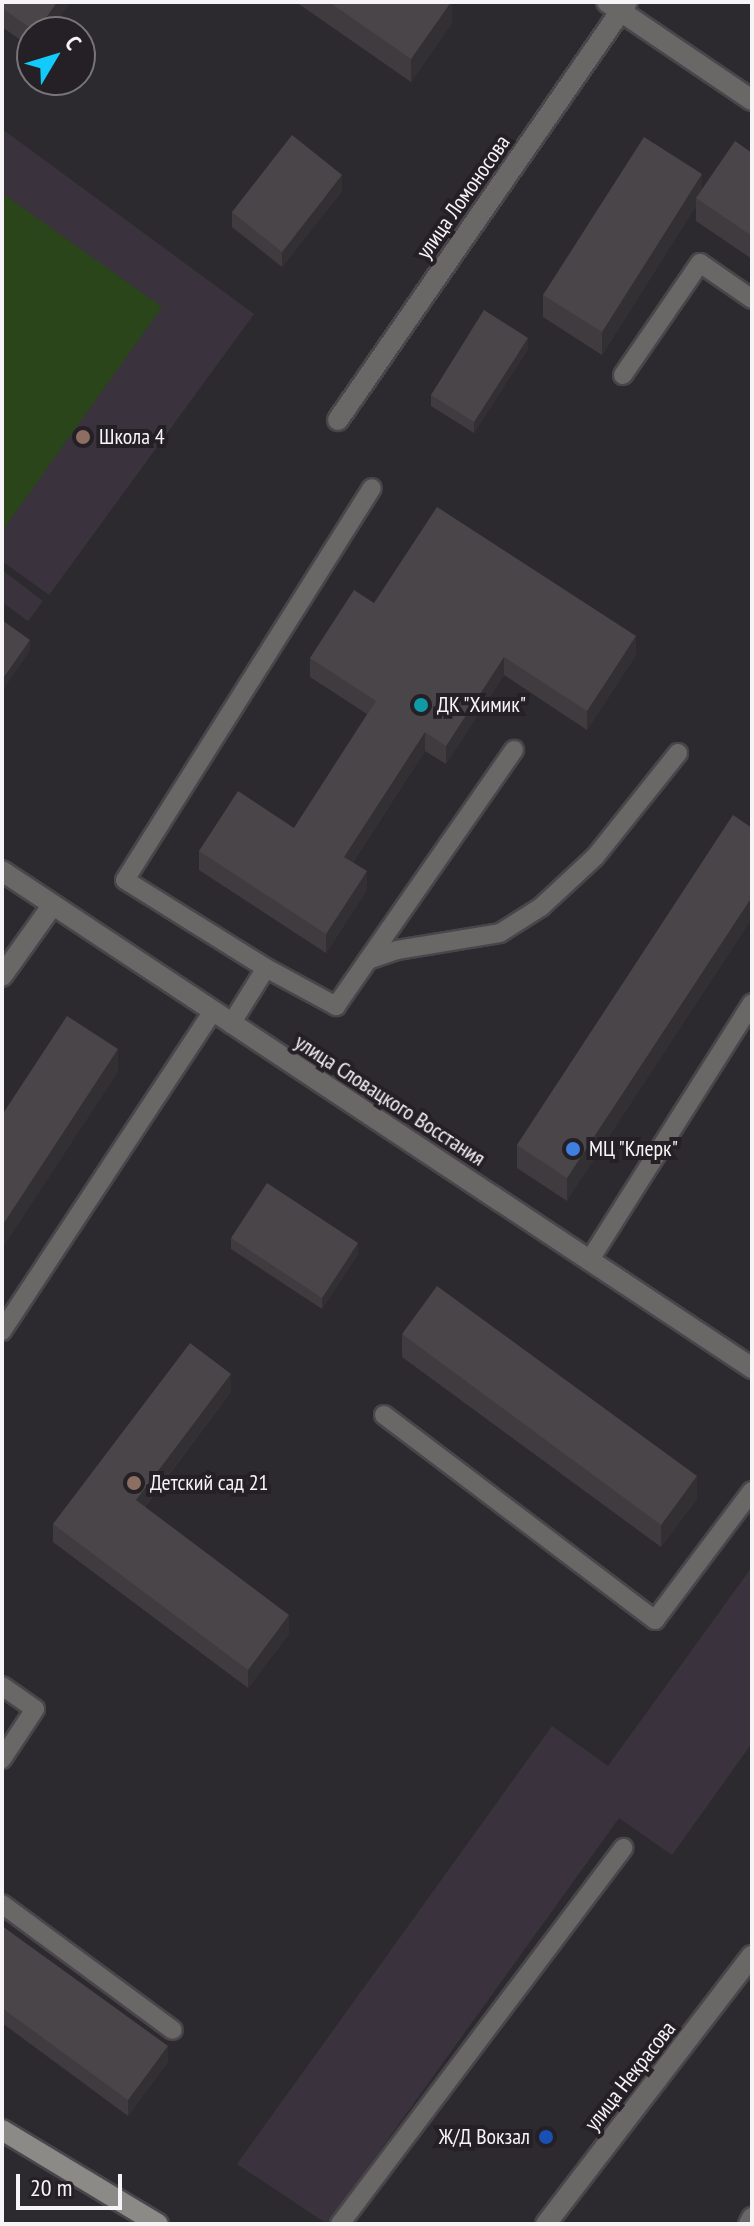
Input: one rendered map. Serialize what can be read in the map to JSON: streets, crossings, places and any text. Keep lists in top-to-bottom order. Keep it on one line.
{"streets":{"street":["улица Ломоносова","улица Словацкого Восстания","улица Некрасова"]},"places":["Школа 4","ДК \"Химик\"","МЦ \"Клерк\"","Детский сад 21","Ж/Д Вокзал"],"scale_bar":"20 m","north":"top right"}
